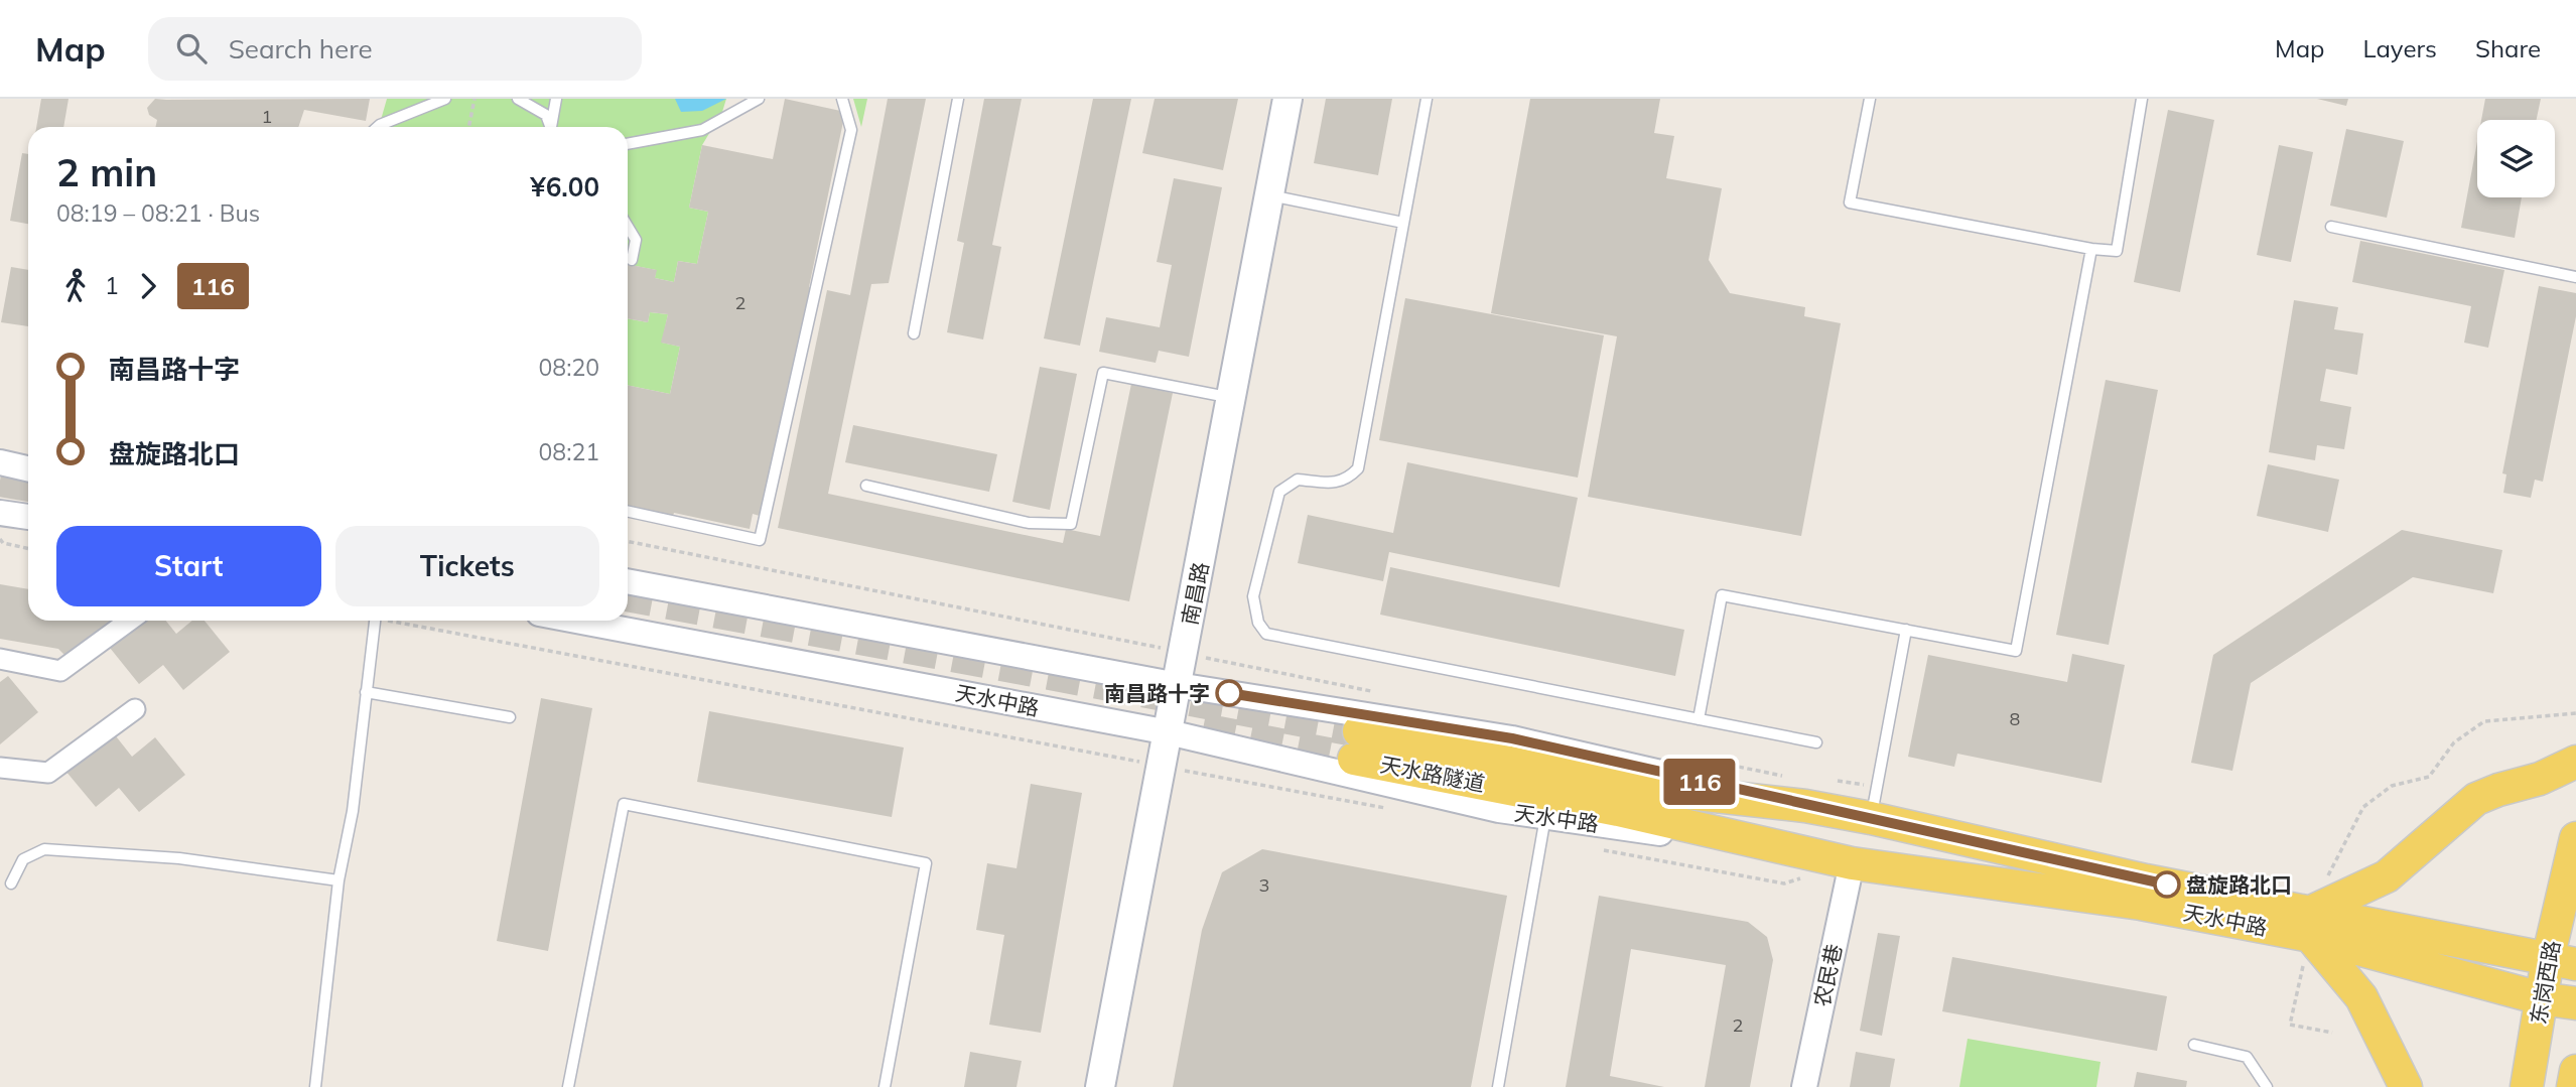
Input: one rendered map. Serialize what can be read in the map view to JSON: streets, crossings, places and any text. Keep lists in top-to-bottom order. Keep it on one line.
{"streets":{"main road":["南昌路","天水中路","天水路隧道","东岗西路"],"street":["农民巷"]},"crossings":[["南昌路","天水中路"],["天水中路","天水路隧道"],["天水中路","农民巷"],["天水中路","东岗西路"]],"places":["南昌路十字","盘旋路北口"],"lines":["bus line 116"],"house_numbers":["1","2","8","3","2"],"page":{"header":"Map","search":"Search here","nav":["Map","Layers","Share"],"on_map":"116","heading":["2 min","08:19 – 08:21 · Bus","¥6.00"],"legs":["1","116"],"list":[{"name":"南昌路十字","value":"08:20"},{"name":"盘旋路北口","value":"08:21"}],"buttons":["Start","Tickets"]}}
